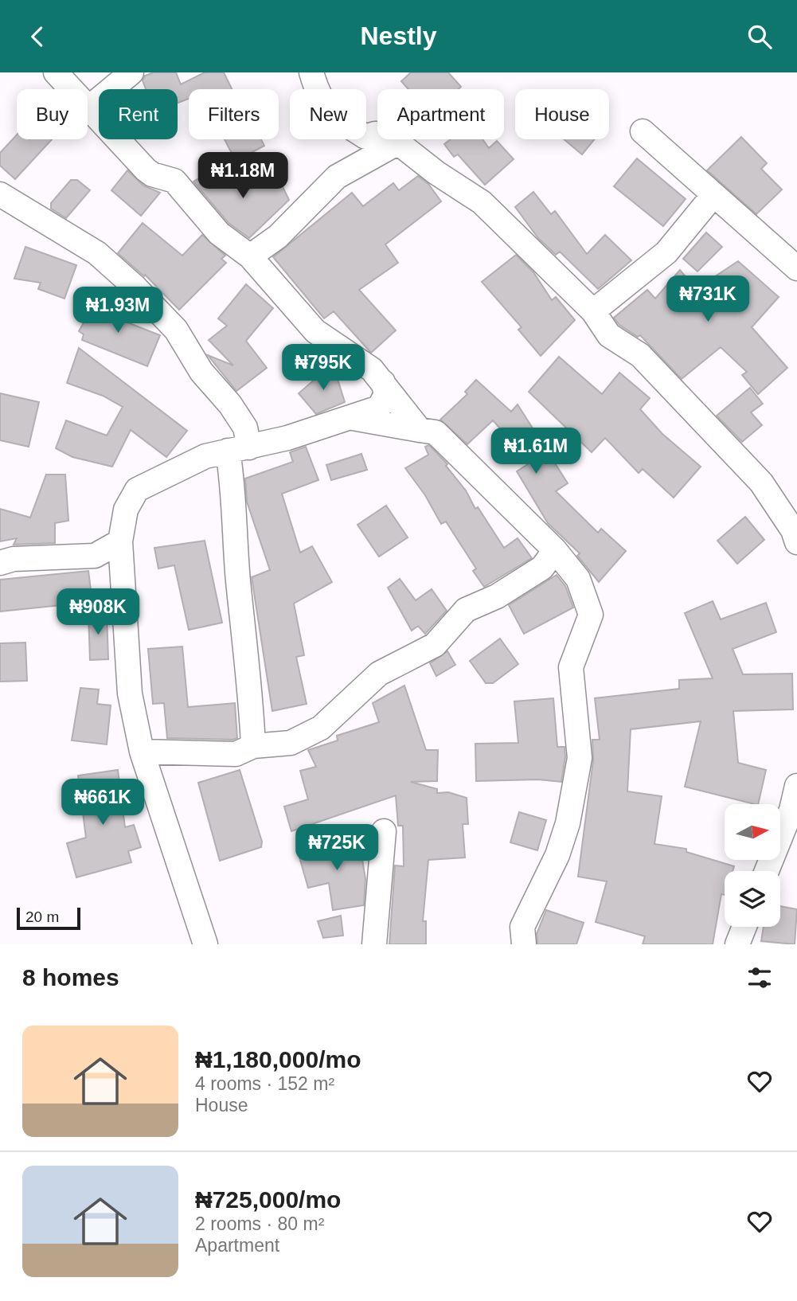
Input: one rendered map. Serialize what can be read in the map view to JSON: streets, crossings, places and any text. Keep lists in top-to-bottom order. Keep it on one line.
{"scale_bar":"20 m","north":"right","page":{"header":"Nestly","chip":["Buy","Rent","Filters","New","Apartment","House"],"price":["₦1.18M","₦731K","₦1.93M","₦795K","₦1.61M","₦908K","₦661K","₦725K"],"scale":"20 m","heading":"8 homes","list":[{"name":"₦1,180,000/mo","note":"4 rooms · 152 m² · House"},{"name":"₦725,000/mo","note":"2 rooms · 80 m² · Apartment"}]}}
